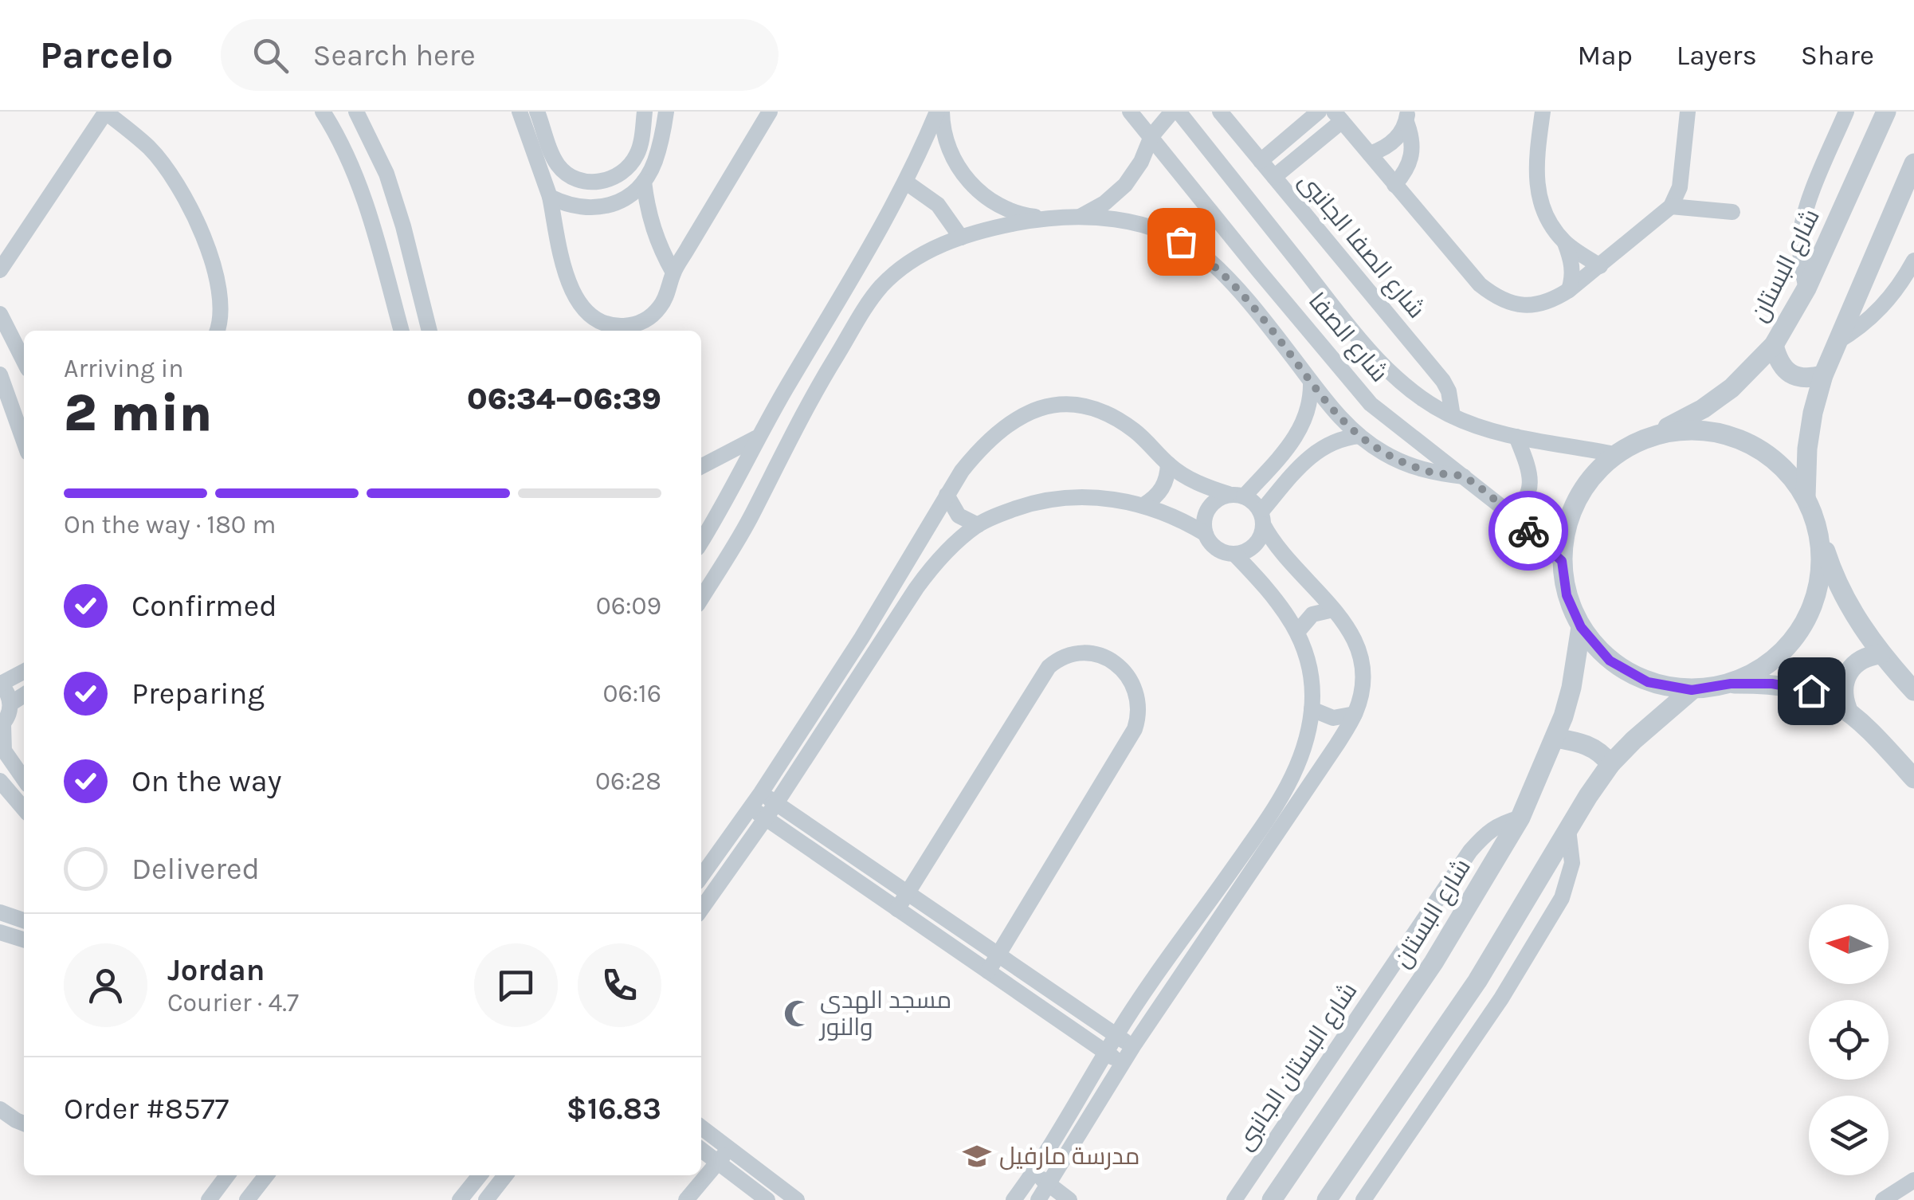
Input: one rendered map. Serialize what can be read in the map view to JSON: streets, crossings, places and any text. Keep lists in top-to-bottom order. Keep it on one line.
{"streets":{"street":["شارع الصفا الجانبى","شارع البستان","شارع الصفا","شارع البستان الجانبى"]},"crossings":[["شارع الصفا الجانبى","شارع الصفا"],["شارع البستان","شارع الصفا"],["شارع البستان","شارع البستان الجانبى"]],"places":{"mosque":["مسجد الهدى والنور"],"school or university":["مدرسة مارفيل"]},"north":"left","page":{"header":"Parcelo","search":"Search here","nav":["Map","Layers","Share"],"heading":["2 min","Arriving in","06:34–06:39"],"panel":["Jordan","Courier · 4.7","Order #8577","$16.83"],"bar":"On the way · 180 m","list":[["Confirmed","06:09"],["Preparing","06:16"],["On the way","06:28"],"Delivered"]}}
